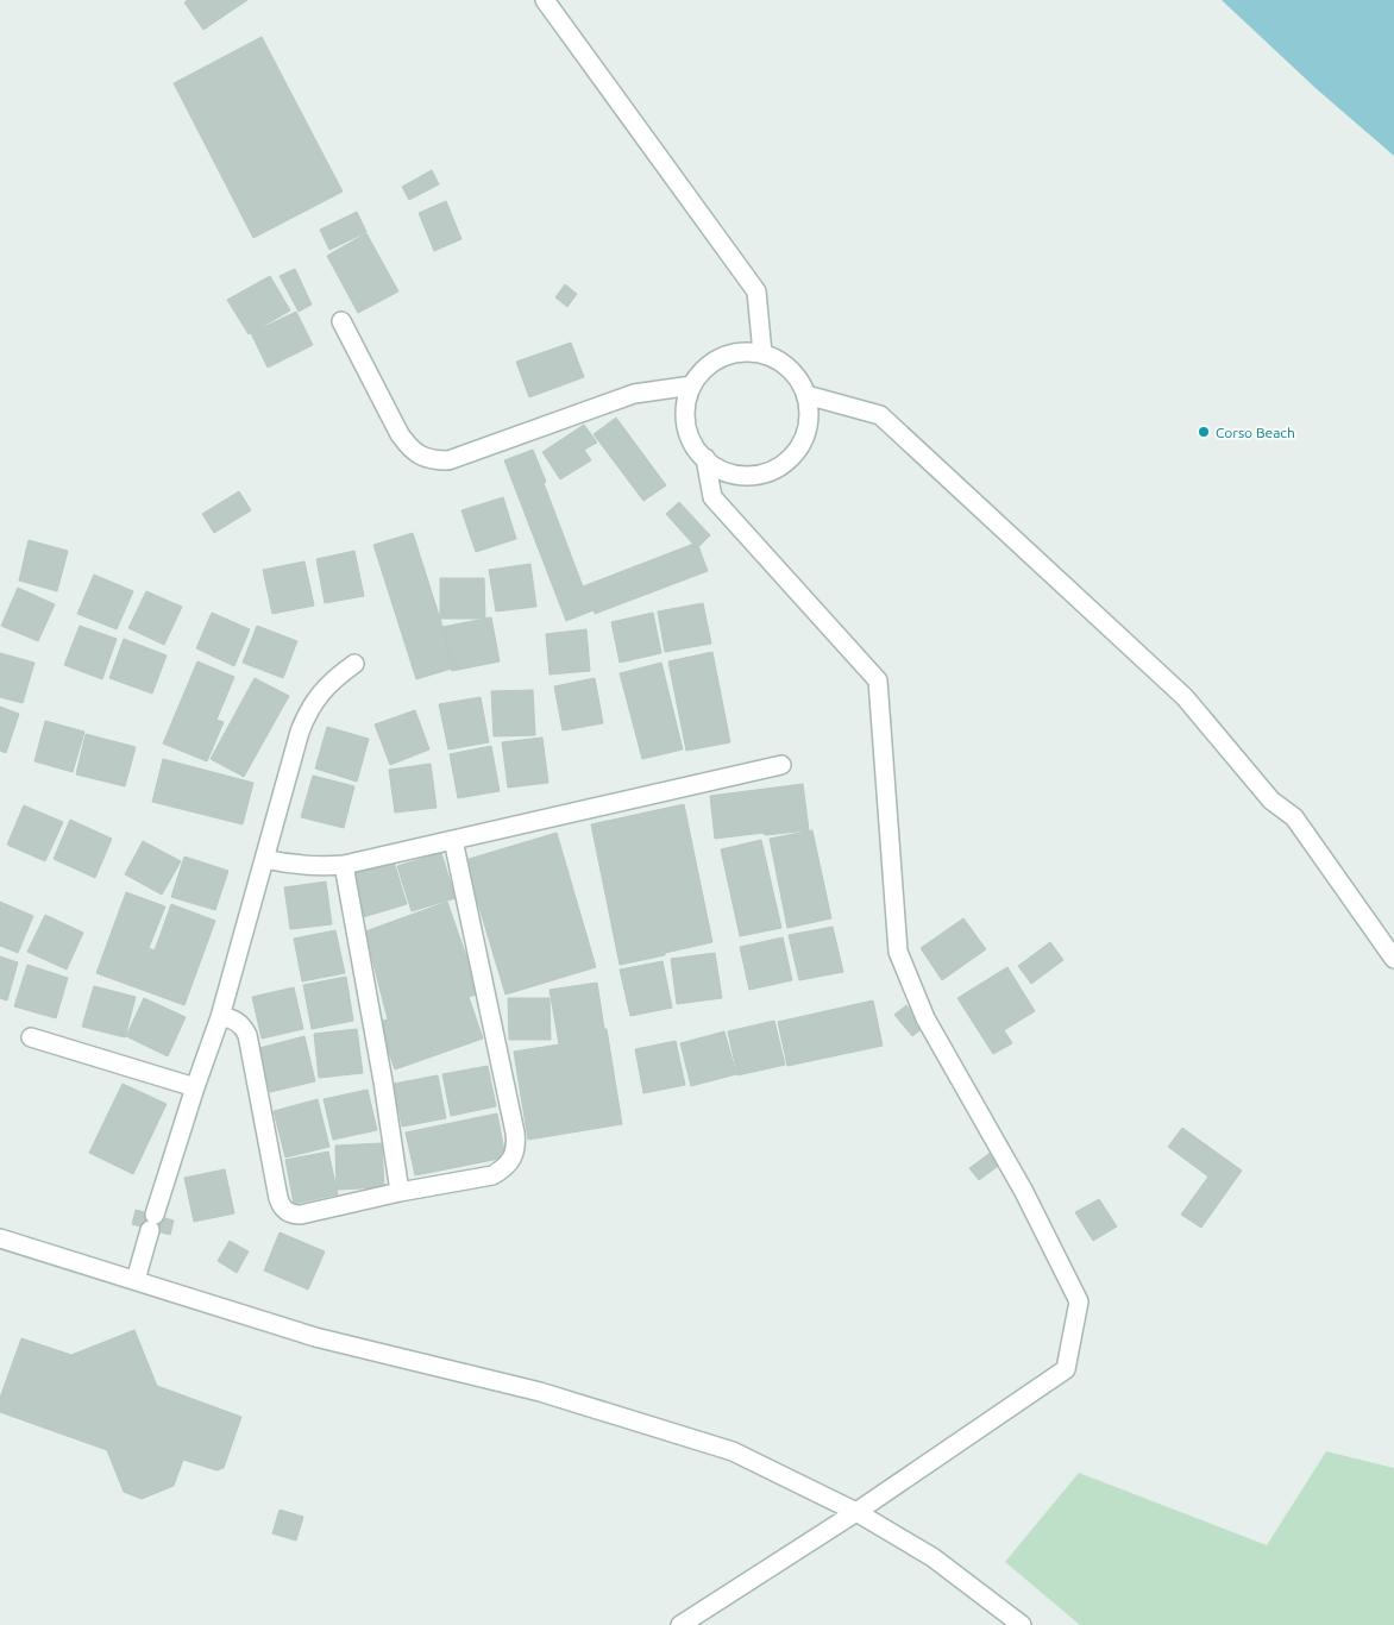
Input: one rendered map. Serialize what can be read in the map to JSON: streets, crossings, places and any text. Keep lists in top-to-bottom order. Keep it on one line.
{"places":["Corso Beach"]}
